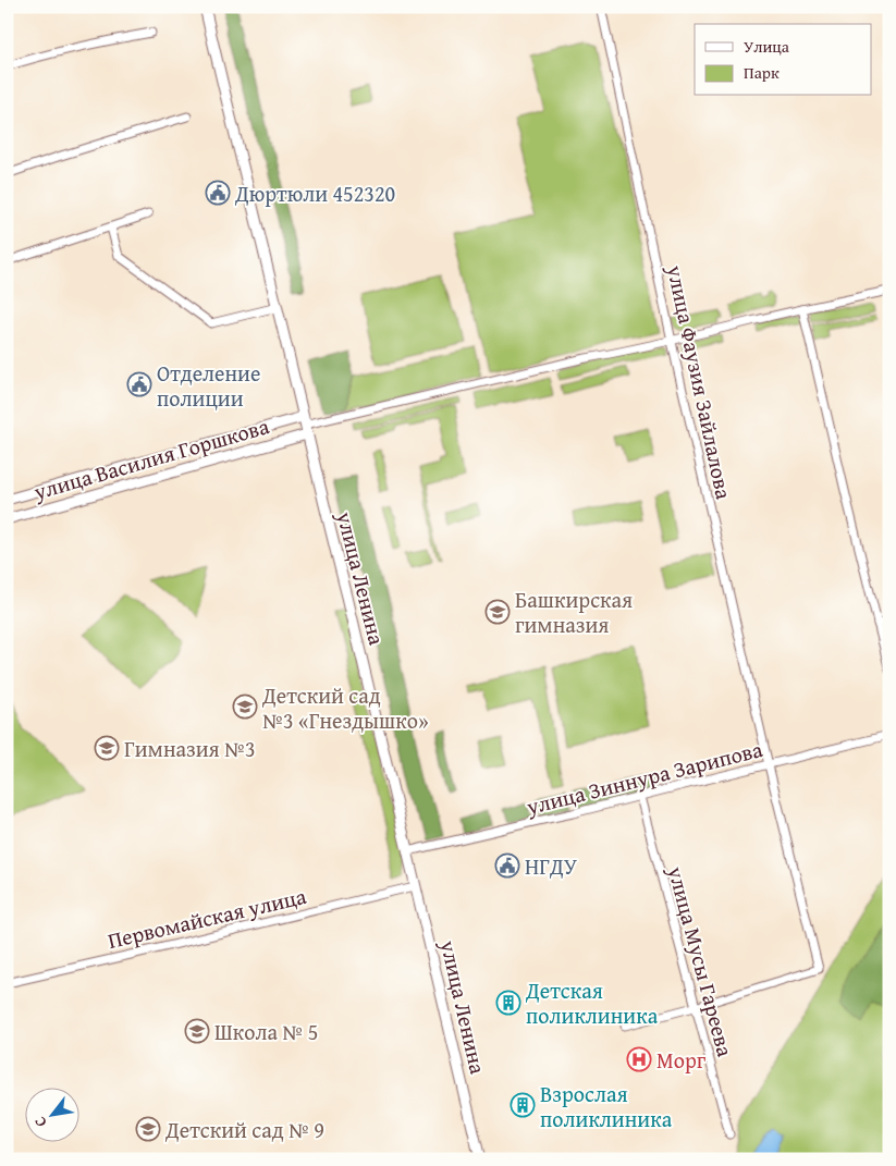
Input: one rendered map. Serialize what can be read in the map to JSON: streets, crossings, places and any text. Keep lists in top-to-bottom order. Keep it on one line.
{"streets":{"main road":["улица Василия Горшкова","улица Ленина"],"street":["улица Фаузия Зайлалова","улица Зиннура Зарипова","Первомайская улица","улица Мусы Гареева"]},"crossings":[["улица Фаузия Зайлалова","улица Зиннура Зарипова"],["улица Фаузия Зайлалова","улица Мусы Гареева"],["улица Василия Горшкова","улица Ленина"],["улица Ленина","улица Зиннура Зарипова"],["улица Ленина","Первомайская улица"],["улица Зиннура Зарипова","улица Мусы Гареева"]],"places":{"public building":["Дюртюли 452320","Отделение полиции","НГДУ"],"school or university":["Башкирская гимназия","Детский сад №3 «Гнездышко»","Гимназия №3","Школа № 5","Детский сад № 9"],"building":["Детская поликлиника","Взрослая поликлиника"],"hospital":["Морг"]},"legend":["Улица","Парк"],"north":"bottom left"}
